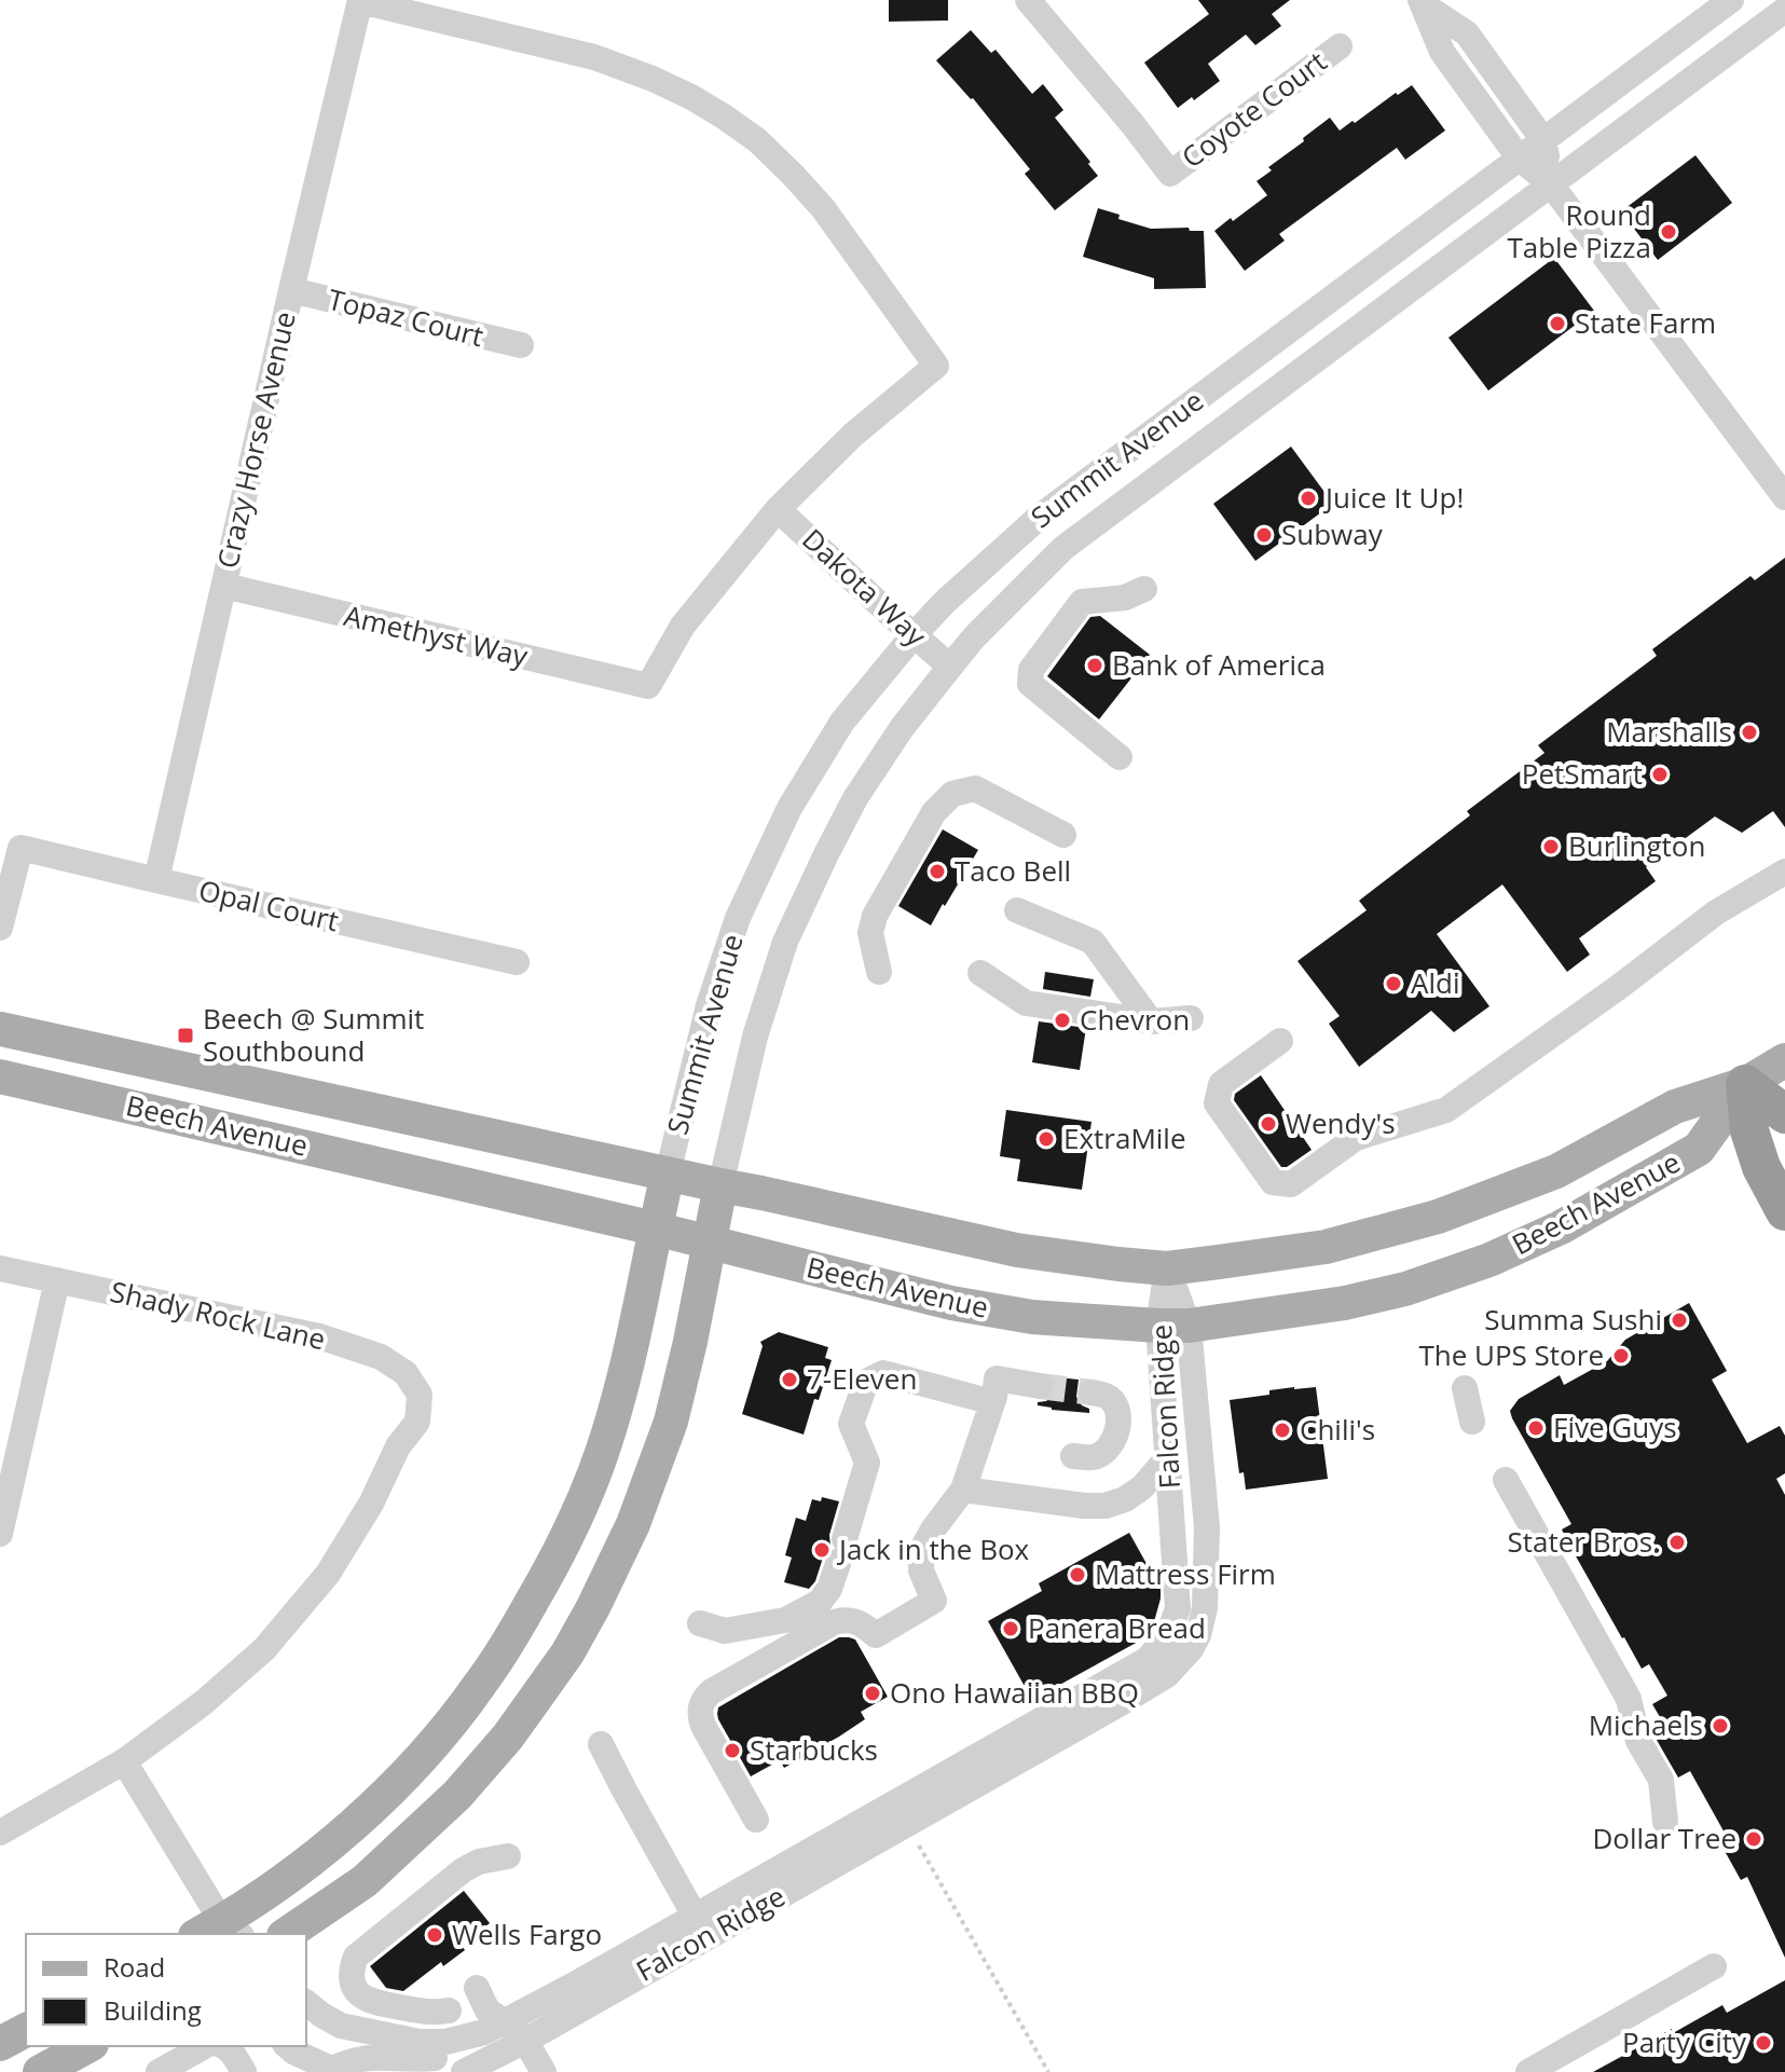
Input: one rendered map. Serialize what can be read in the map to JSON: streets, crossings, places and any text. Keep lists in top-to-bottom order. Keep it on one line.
{"streets":{"main road":["Summit Avenue","Beech Avenue"],"street":["Coyote Court","Topaz Court","Crazy Horse Avenue","Dakota Way","Amethyst Way","Opal Court","Shady Rock Lane","Falcon Ridge"]},"crossings":[["Topaz Court","Crazy Horse Avenue"],["Crazy Horse Avenue","Amethyst Way"],["Crazy Horse Avenue","Opal Court"],["Summit Avenue","Dakota Way"],["Summit Avenue","Beech Avenue"],["Dakota Way","Amethyst Way"],["Beech Avenue","Falcon Ridge"]],"places":{"other":["Round Table Pizza","State Farm","Juice It Up!","Subway","Bank of America","Marshalls","PetSmart","Burlington","Taco Bell","Aldi","Chevron","Wendy's","ExtraMile","Summa Sushi","The UPS Store","7-Eleven","Five Guys","Chili's","Stater Bros.","Jack in the Box","Mattress Firm","Panera Bread","Ono Hawaiian BBQ","Michaels","Starbucks","Dollar Tree","Wells Fargo","Party City"],"transit":["Beech @ Summit Southbound"]},"legend":["Road","Building"]}
